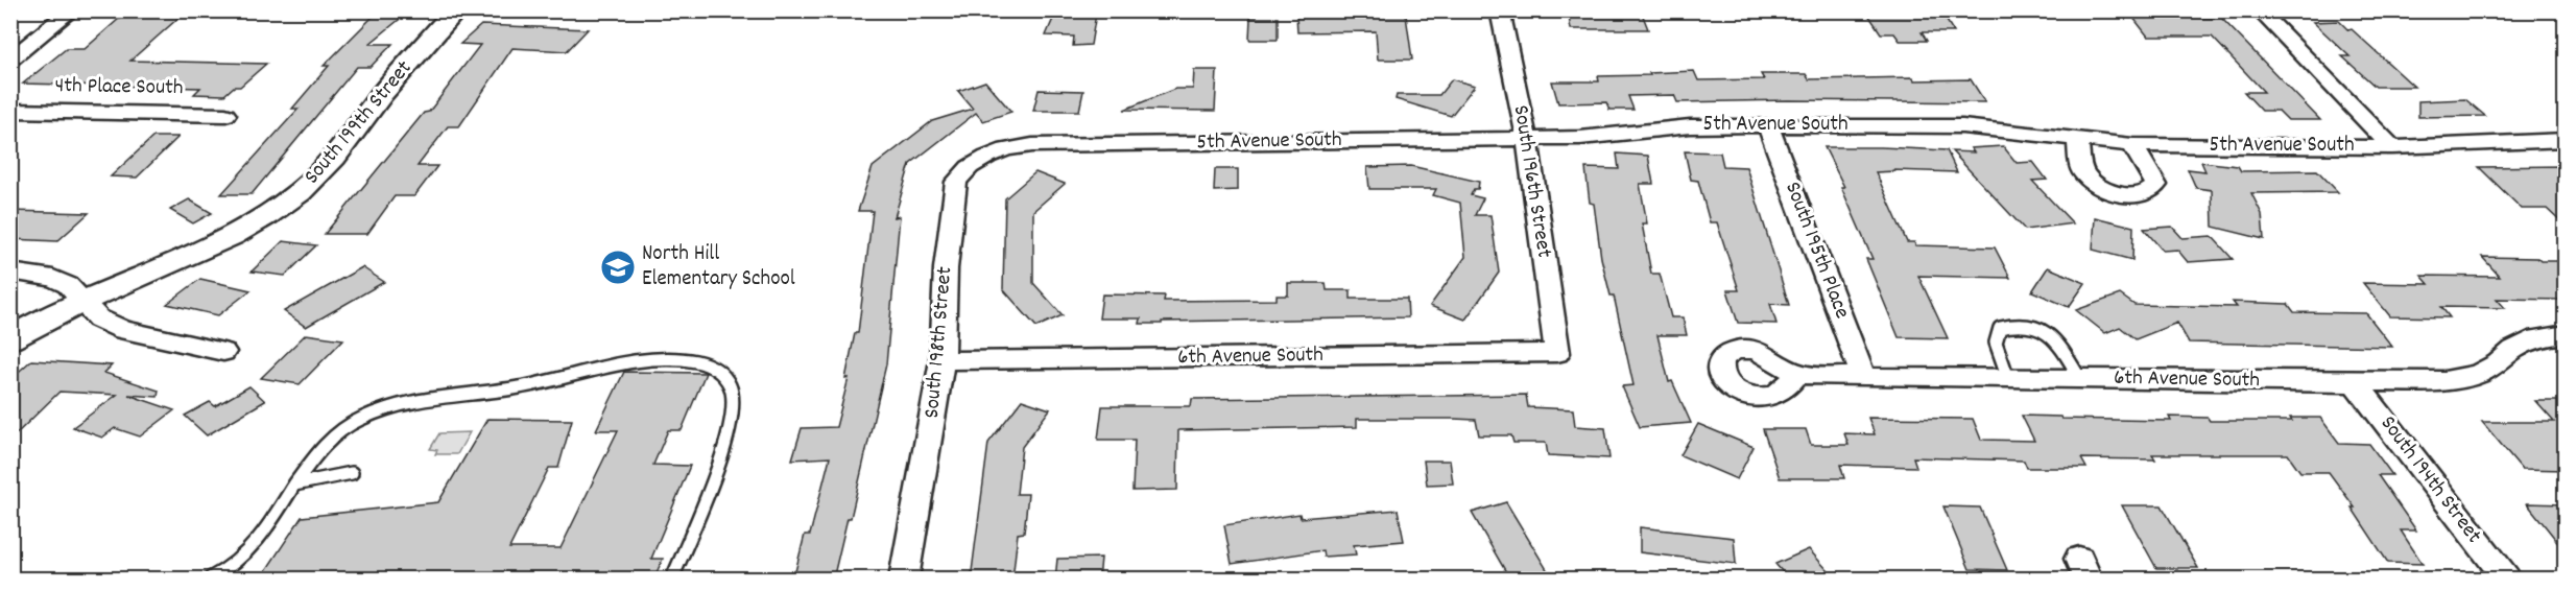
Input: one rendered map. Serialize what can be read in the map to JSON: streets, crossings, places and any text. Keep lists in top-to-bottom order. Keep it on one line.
{"streets":{"street":["4th Place South","South 199th Street","5th Avenue South","South 196th Street","South 195th Place","South 198th Street","6th Avenue South","South 194th Street"]},"crossings":[["5th Avenue South","South 196th Street"],["5th Avenue South","South 195th Place"],["5th Avenue South","South 198th Street"],["South 196th Street","6th Avenue South"],["South 195th Place","6th Avenue South"],["South 198th Street","6th Avenue South"],["6th Avenue South","South 194th Street"]],"places":{"school or university":["North Hill Elementary School"]}}
